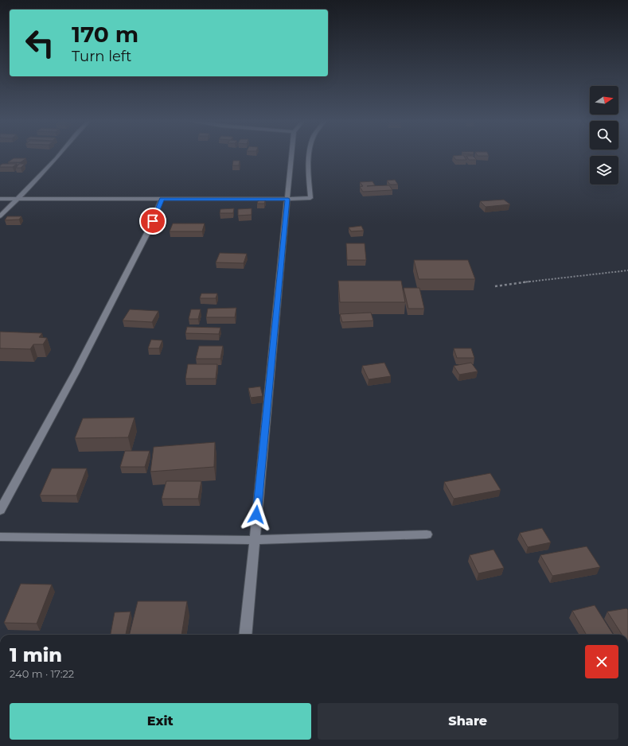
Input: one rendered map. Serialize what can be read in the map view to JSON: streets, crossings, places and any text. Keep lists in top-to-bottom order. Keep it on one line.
{"north":"right","page":{"turn":["170 m","Turn left"],"heading":["1 min","240 m · 17:22"],"buttons":["Exit","Share"]}}
